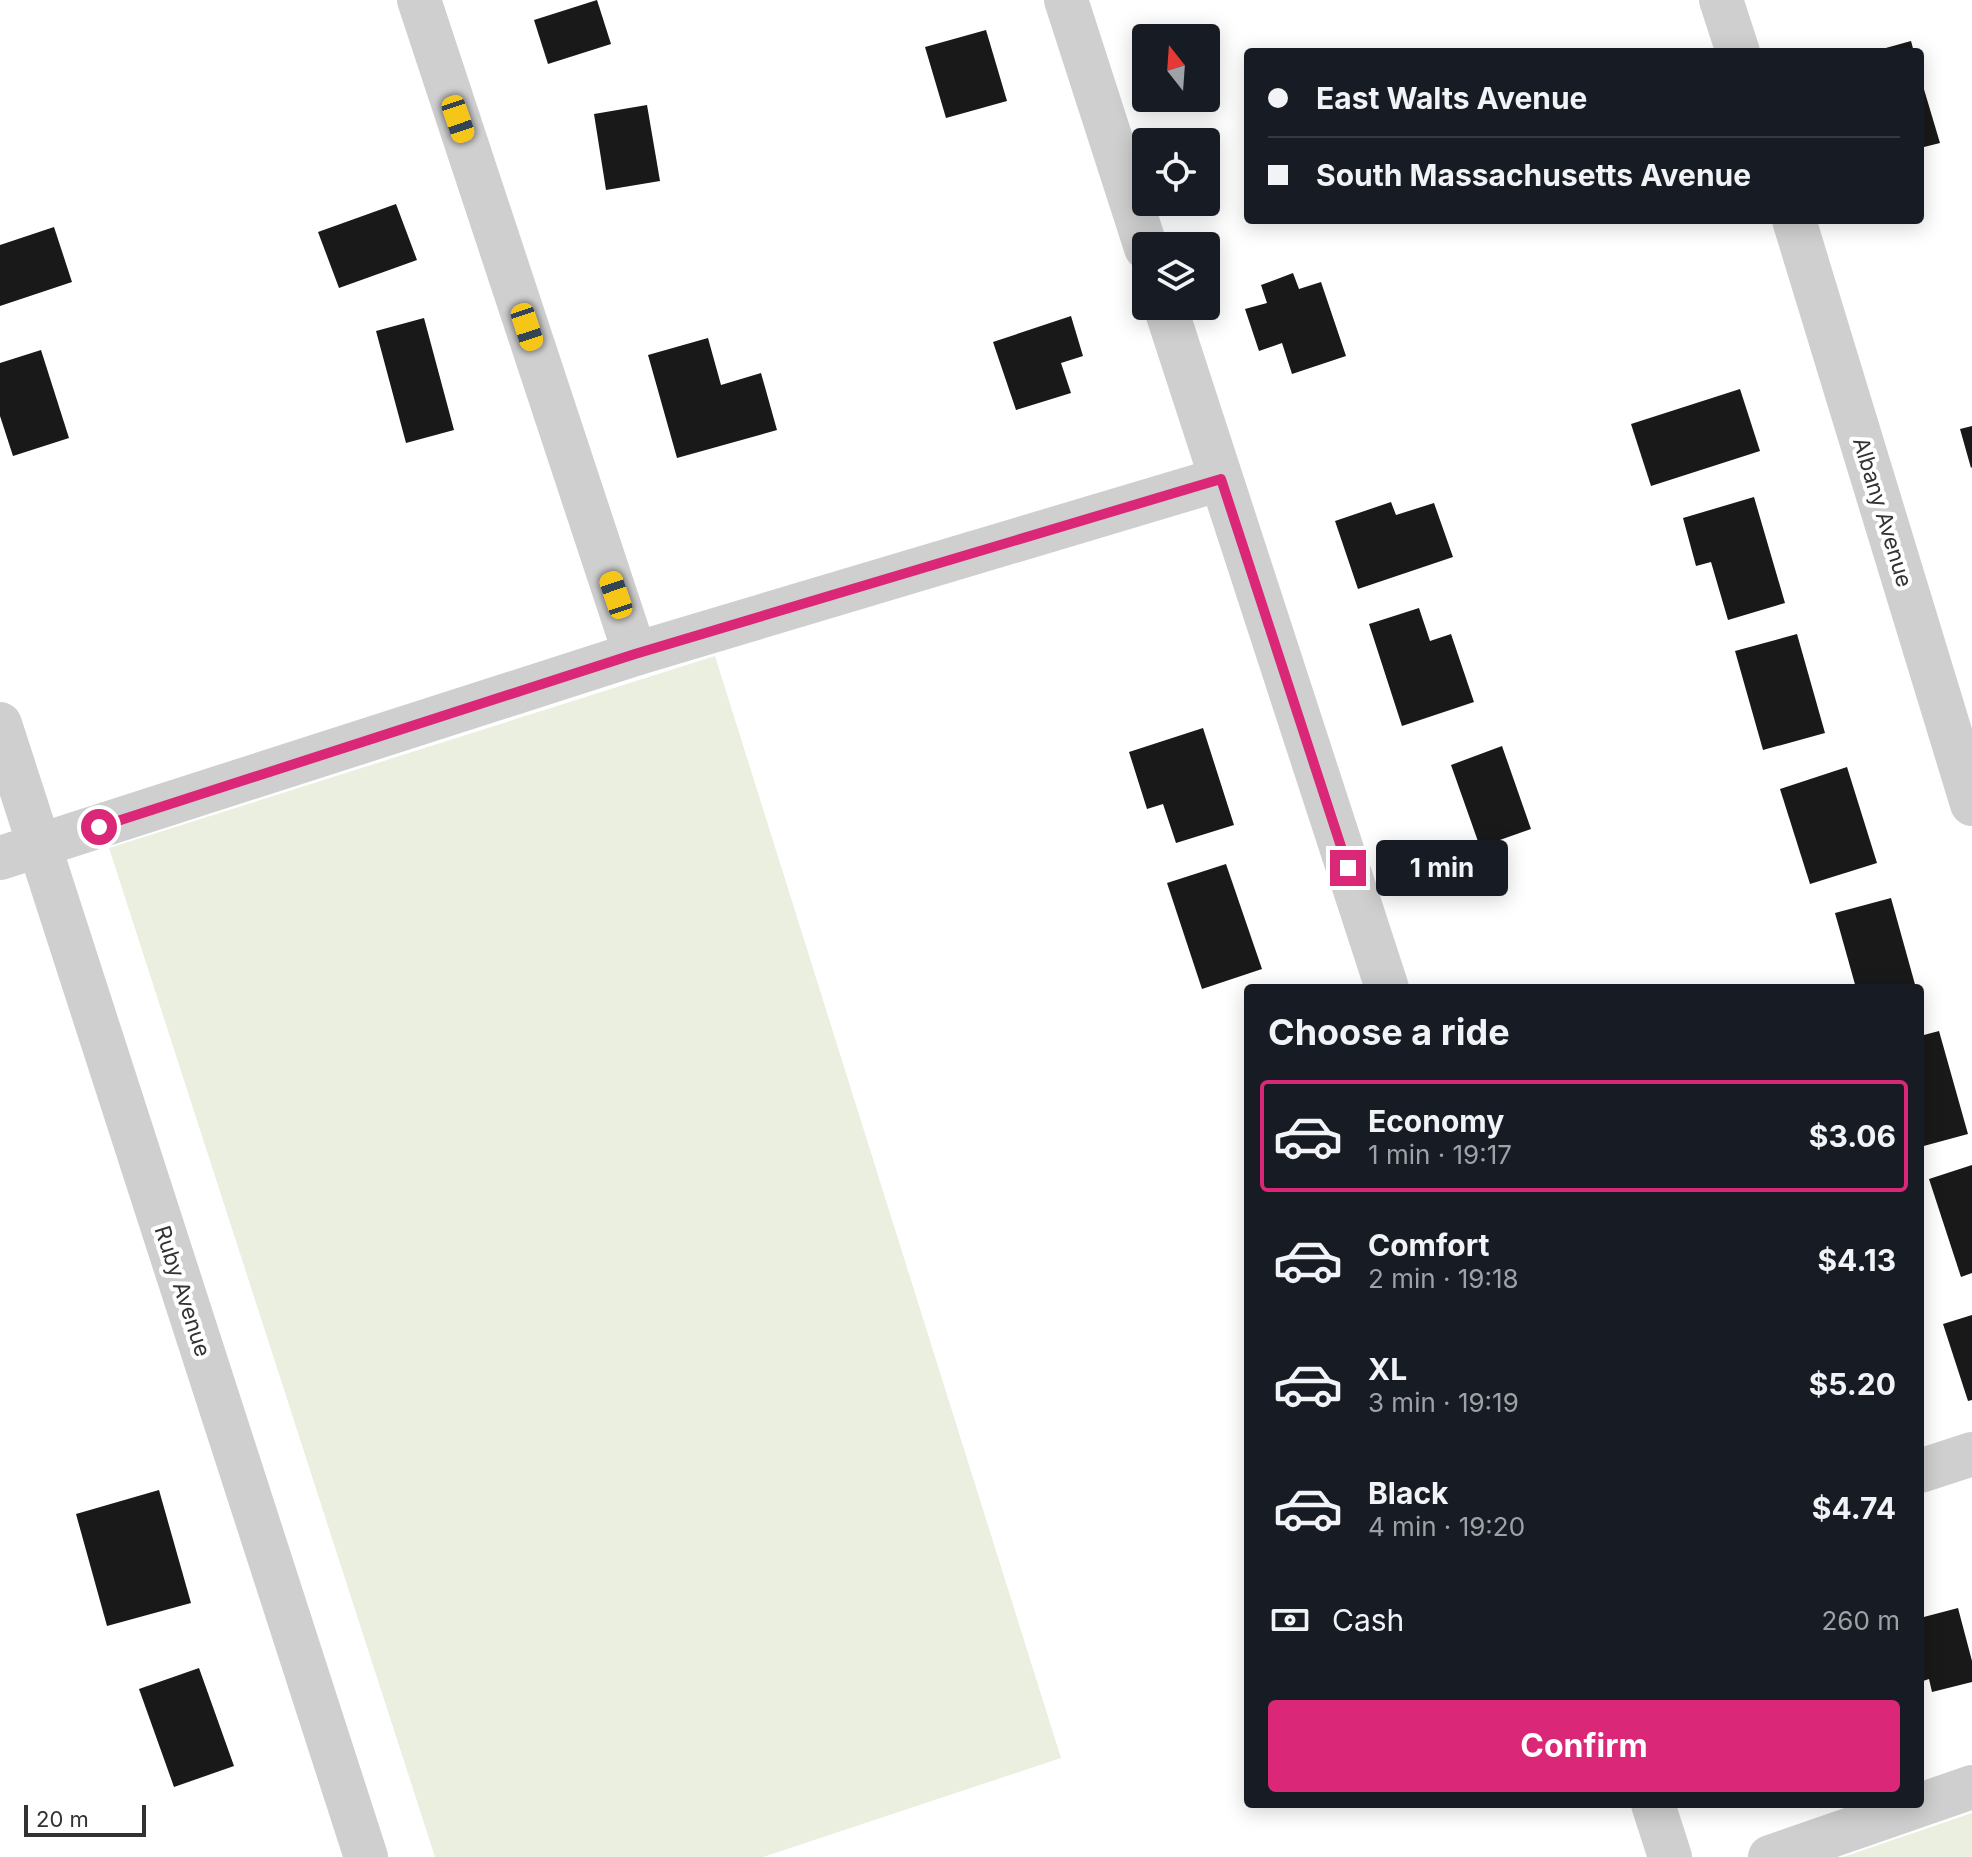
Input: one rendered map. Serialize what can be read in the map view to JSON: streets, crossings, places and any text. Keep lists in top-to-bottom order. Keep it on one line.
{"streets":{"street":["Albany Avenue","Ruby Avenue"]},"scale_bar":"20 m","north":"top","page":{"banner":["East Walts Avenue","South Massachusetts Avenue"],"bubble":"1 min","heading":"Choose a ride","list":[{"name":"Economy","note":"1 min · 19:17","value":"$3.06"},{"name":"Comfort","note":"2 min · 19:18","value":"$4.13"},{"name":"XL","note":"3 min · 19:19","value":"$5.20"},{"name":"Black","note":"4 min · 19:20","value":"$4.74"}],"pay":["Cash","260 m"],"buttons":"Confirm","scale":"20 m"}}
